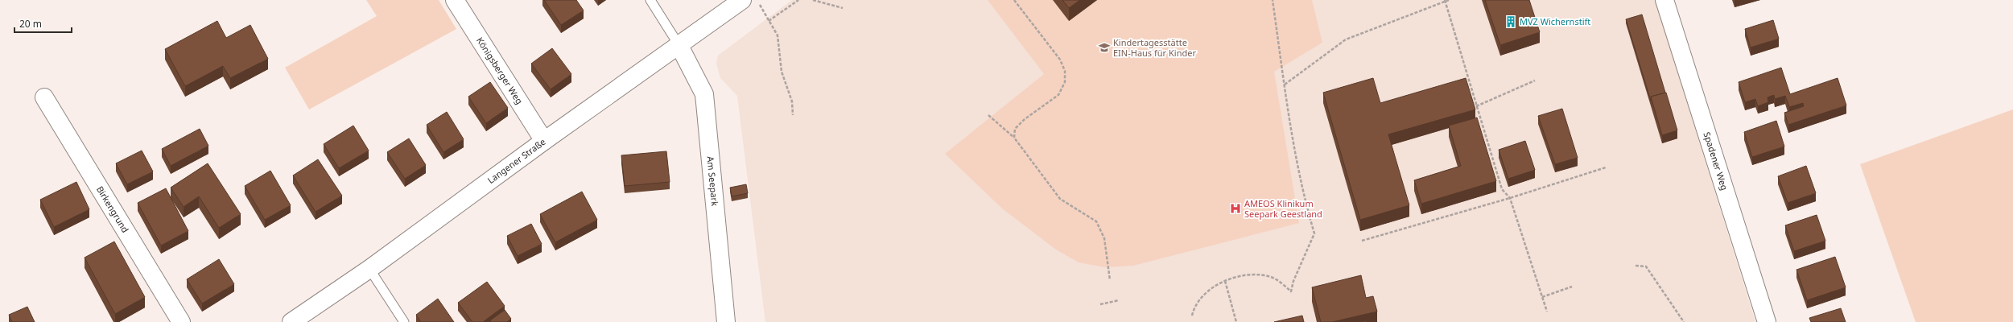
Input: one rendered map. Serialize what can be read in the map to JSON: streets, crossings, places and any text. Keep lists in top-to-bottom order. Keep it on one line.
{"streets":{"street":["Königsberger Weg","Langener Straße","Spadener Weg","Am Seepark","Birkengrund"]},"crossings":[["Königsberger Weg","Langener Straße"],["Langener Straße","Am Seepark"]],"places":{"building":["MVZ Wichernstift"],"school or university":["Kindertagesstätte EIN-Haus für Kinder"],"hospital":["AMEOS Klinikum Seepark Geestland"]},"scale_bar":"20 m"}
